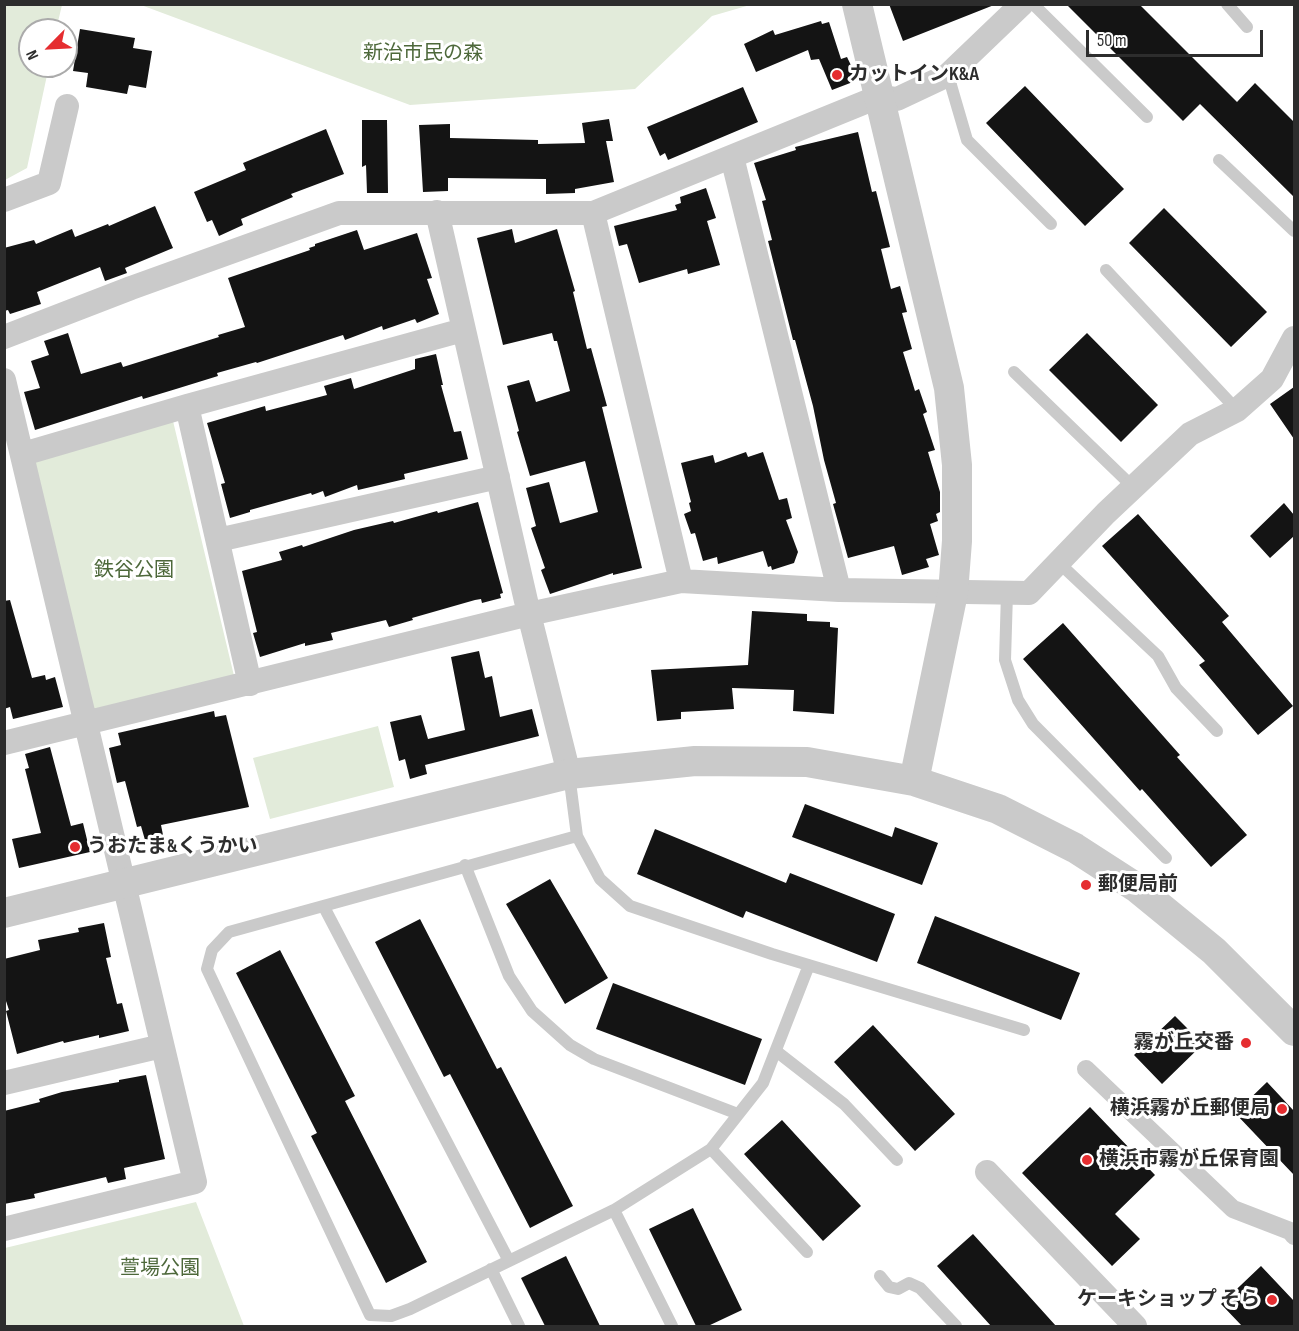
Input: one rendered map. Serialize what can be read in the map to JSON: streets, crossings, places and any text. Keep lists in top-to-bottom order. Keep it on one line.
{"parks":["新治市民の森","鉄谷公園","萱場公園"],"places":["カットインK&A","うおたま&くうかい","郵便局前","霧が丘交番","横浜霧が丘郵便局","横浜市霧が丘保育園","ケーキショップ そら"],"scale_bar":"50 m","north":"bottom left"}
